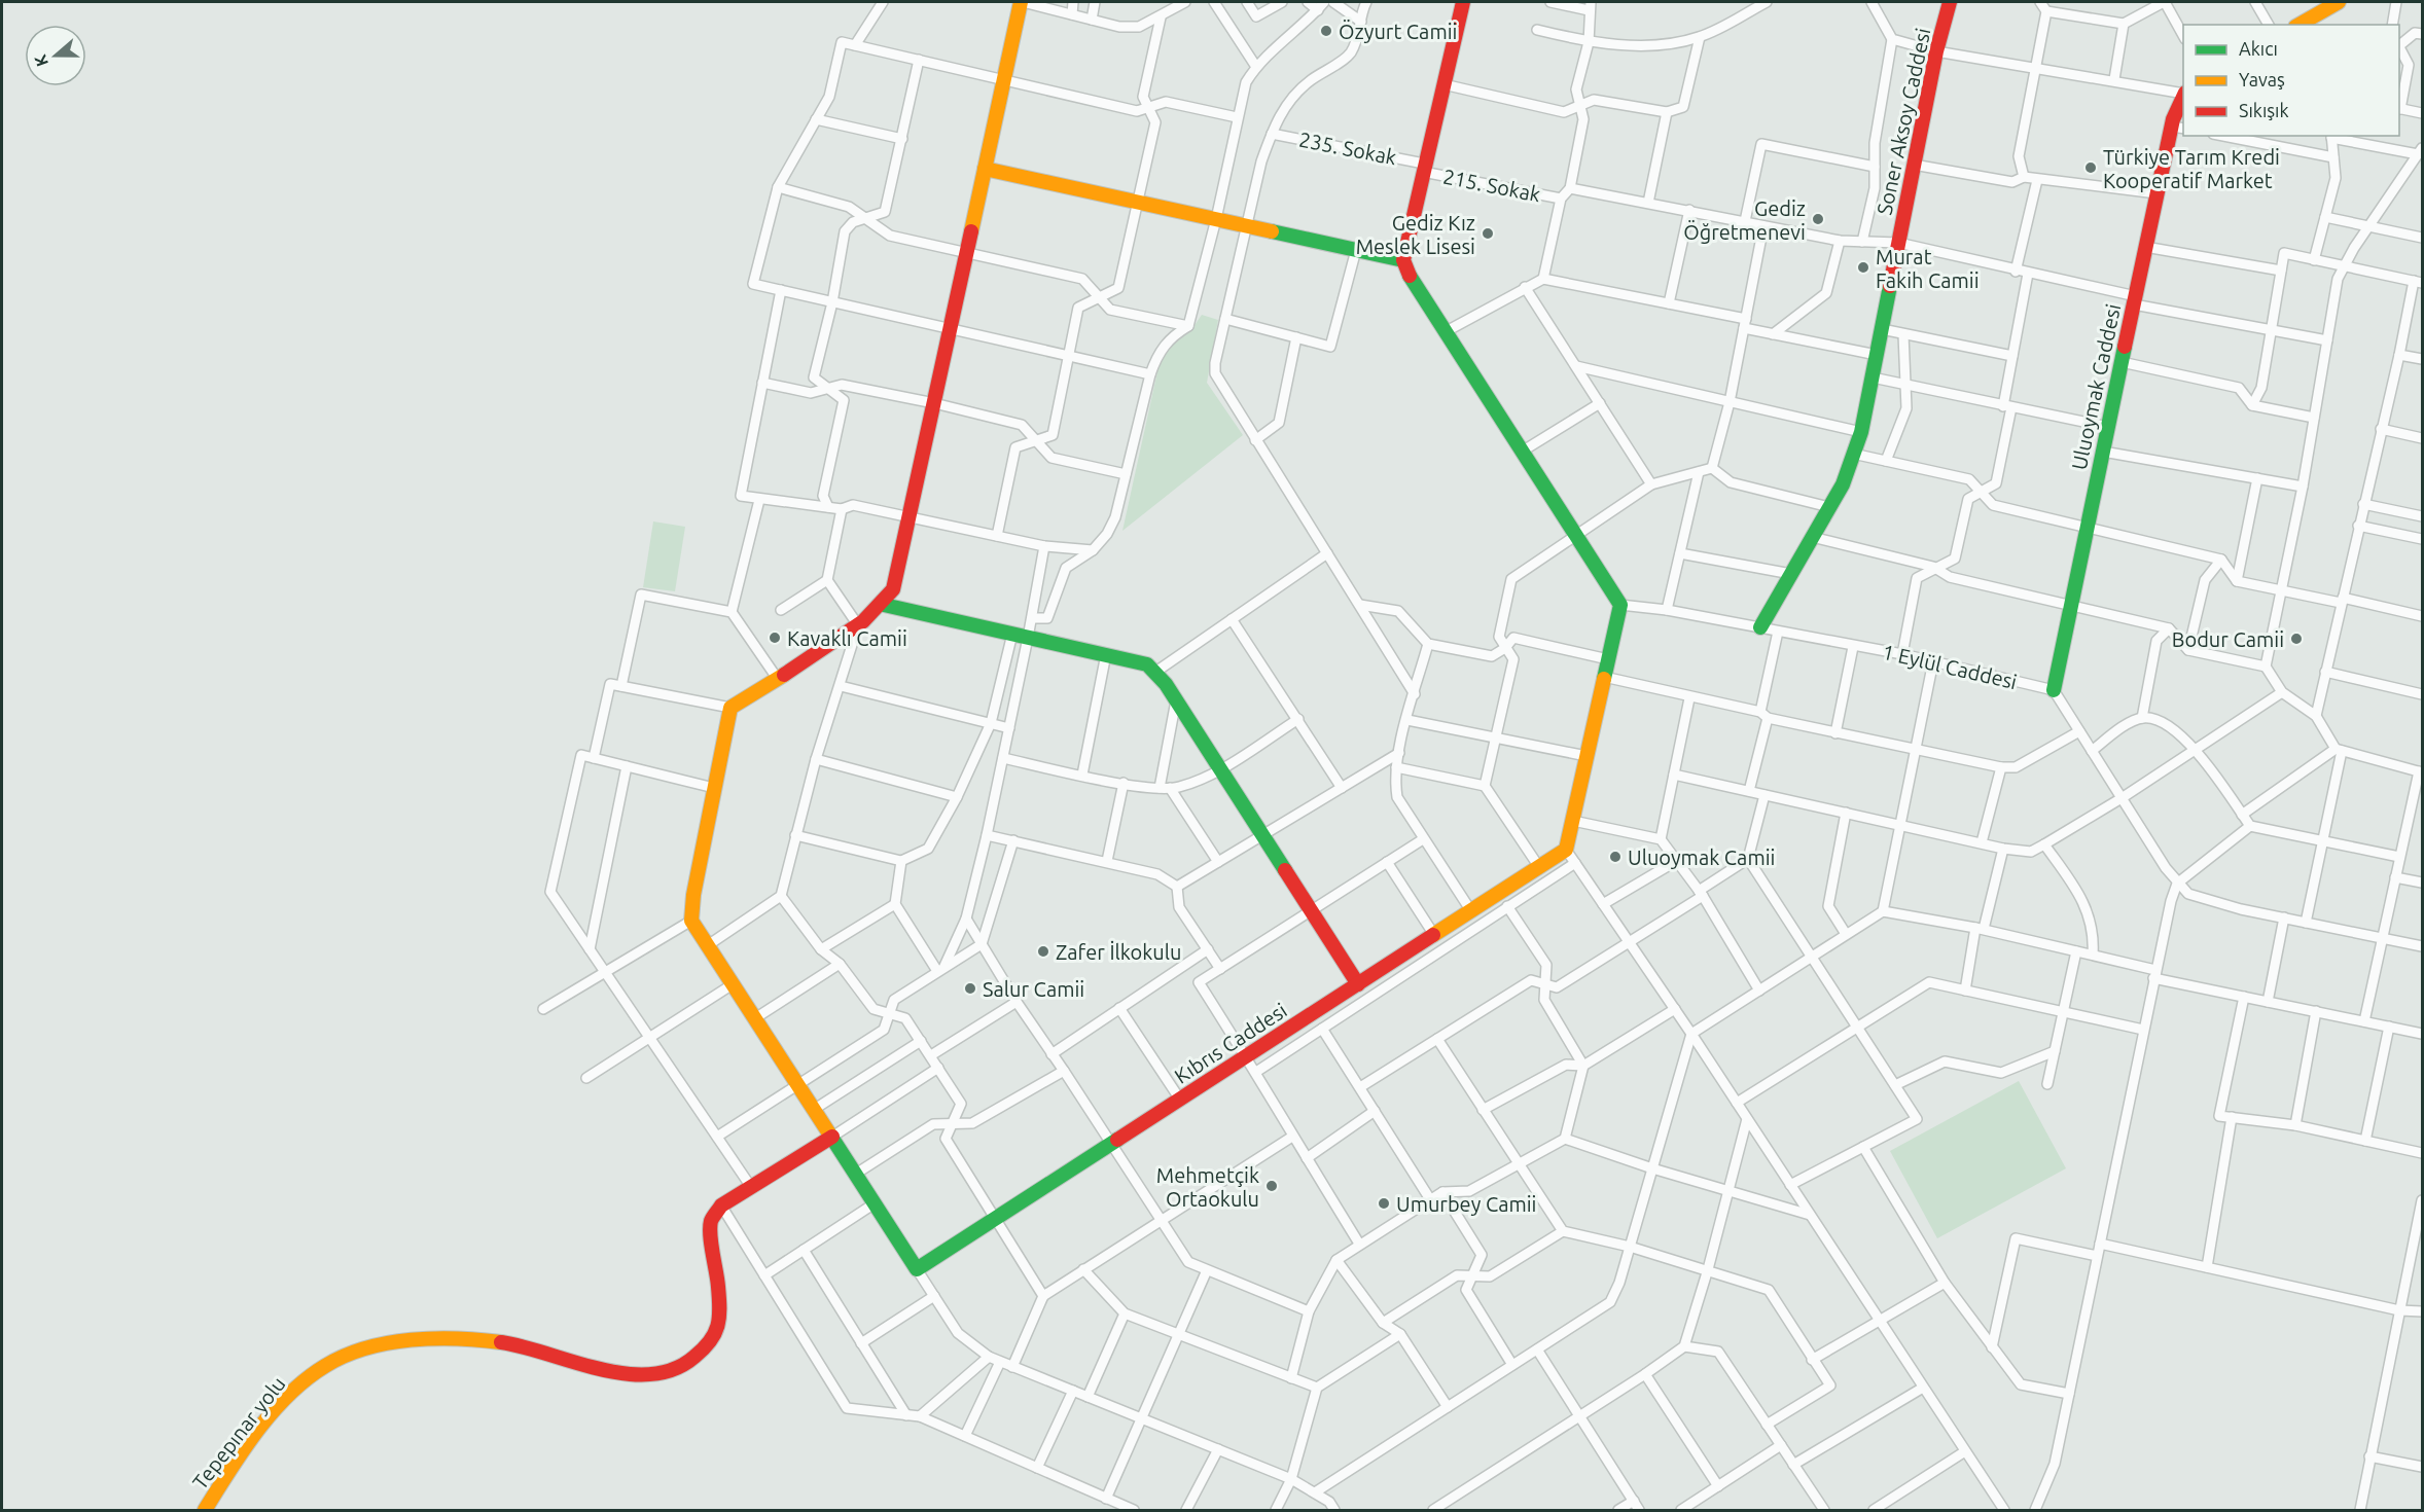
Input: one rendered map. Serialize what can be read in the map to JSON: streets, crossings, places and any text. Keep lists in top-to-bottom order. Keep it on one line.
{"streets":{"street":["Soner Aksoy Caddesi","235. Sokak","215. Sokak","Uluoymak Caddesi","1 Eylül Caddesi","Kıbrıs Caddesi","Tepepınar yolu"]},"crossings":[["Soner Aksoy Caddesi","1 Eylül Caddesi"],["235. Sokak","215. Sokak"],["Uluoymak Caddesi","1 Eylül Caddesi"]],"places":["Özyurt Camii","Türkiye Tarım Kredi Kooperatif Market","Gediz Öğretmenevi","Gediz Kız Meslek Lisesi","Murat Fakih Camii","Kavaklı Camii","Bodur Camii","Uluoymak Camii","Zafer İlkokulu","Salur Camii","Mehmetçik Ortaokulu","Umurbey Camii"],"legend":["Akıcı","Yavaş","Sıkışık"],"north":"left"}
